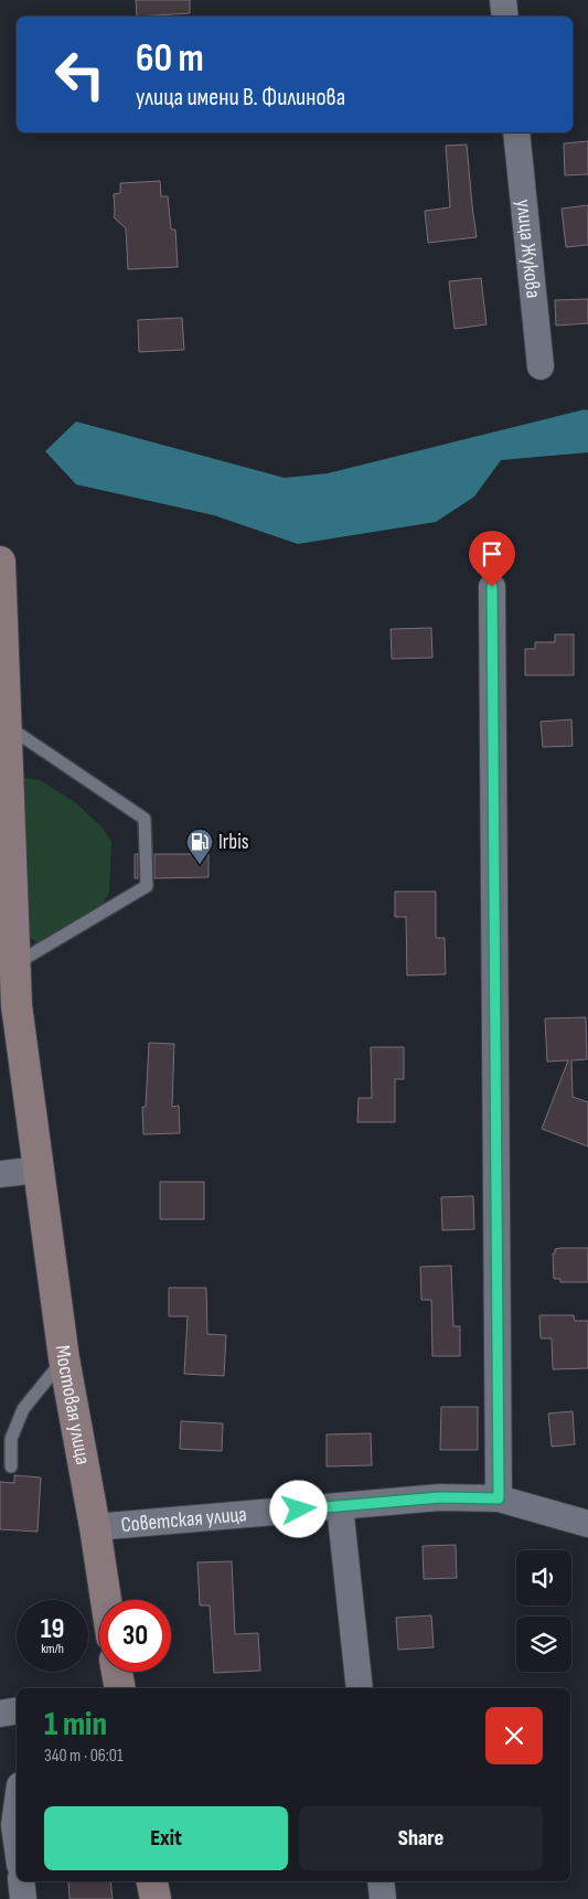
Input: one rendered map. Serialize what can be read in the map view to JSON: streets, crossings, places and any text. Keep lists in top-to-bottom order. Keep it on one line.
{"streets":{"main road":["Мостовая улица"],"street":["улица Жукова","Советская улица"]},"crossings":[["Мостовая улица","Советская улица"]],"places":{"fuel station":["Irbis"]},"page":{"turn":["60 m","улица имени В. Филинова"],"speed":"19 km/h","limit":"30","heading":["1 min","340 m · 06:01"],"buttons":["Exit","Share"]}}
